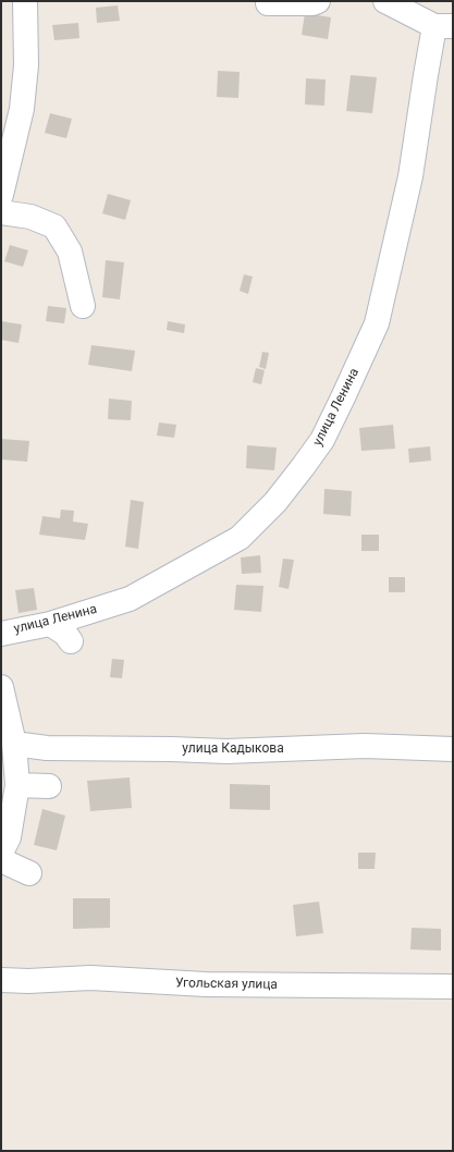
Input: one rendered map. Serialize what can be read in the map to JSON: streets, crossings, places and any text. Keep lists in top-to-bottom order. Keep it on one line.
{"streets":{"street":["улица Ленина","улица Кадыкова","Угольская улица"]}}
